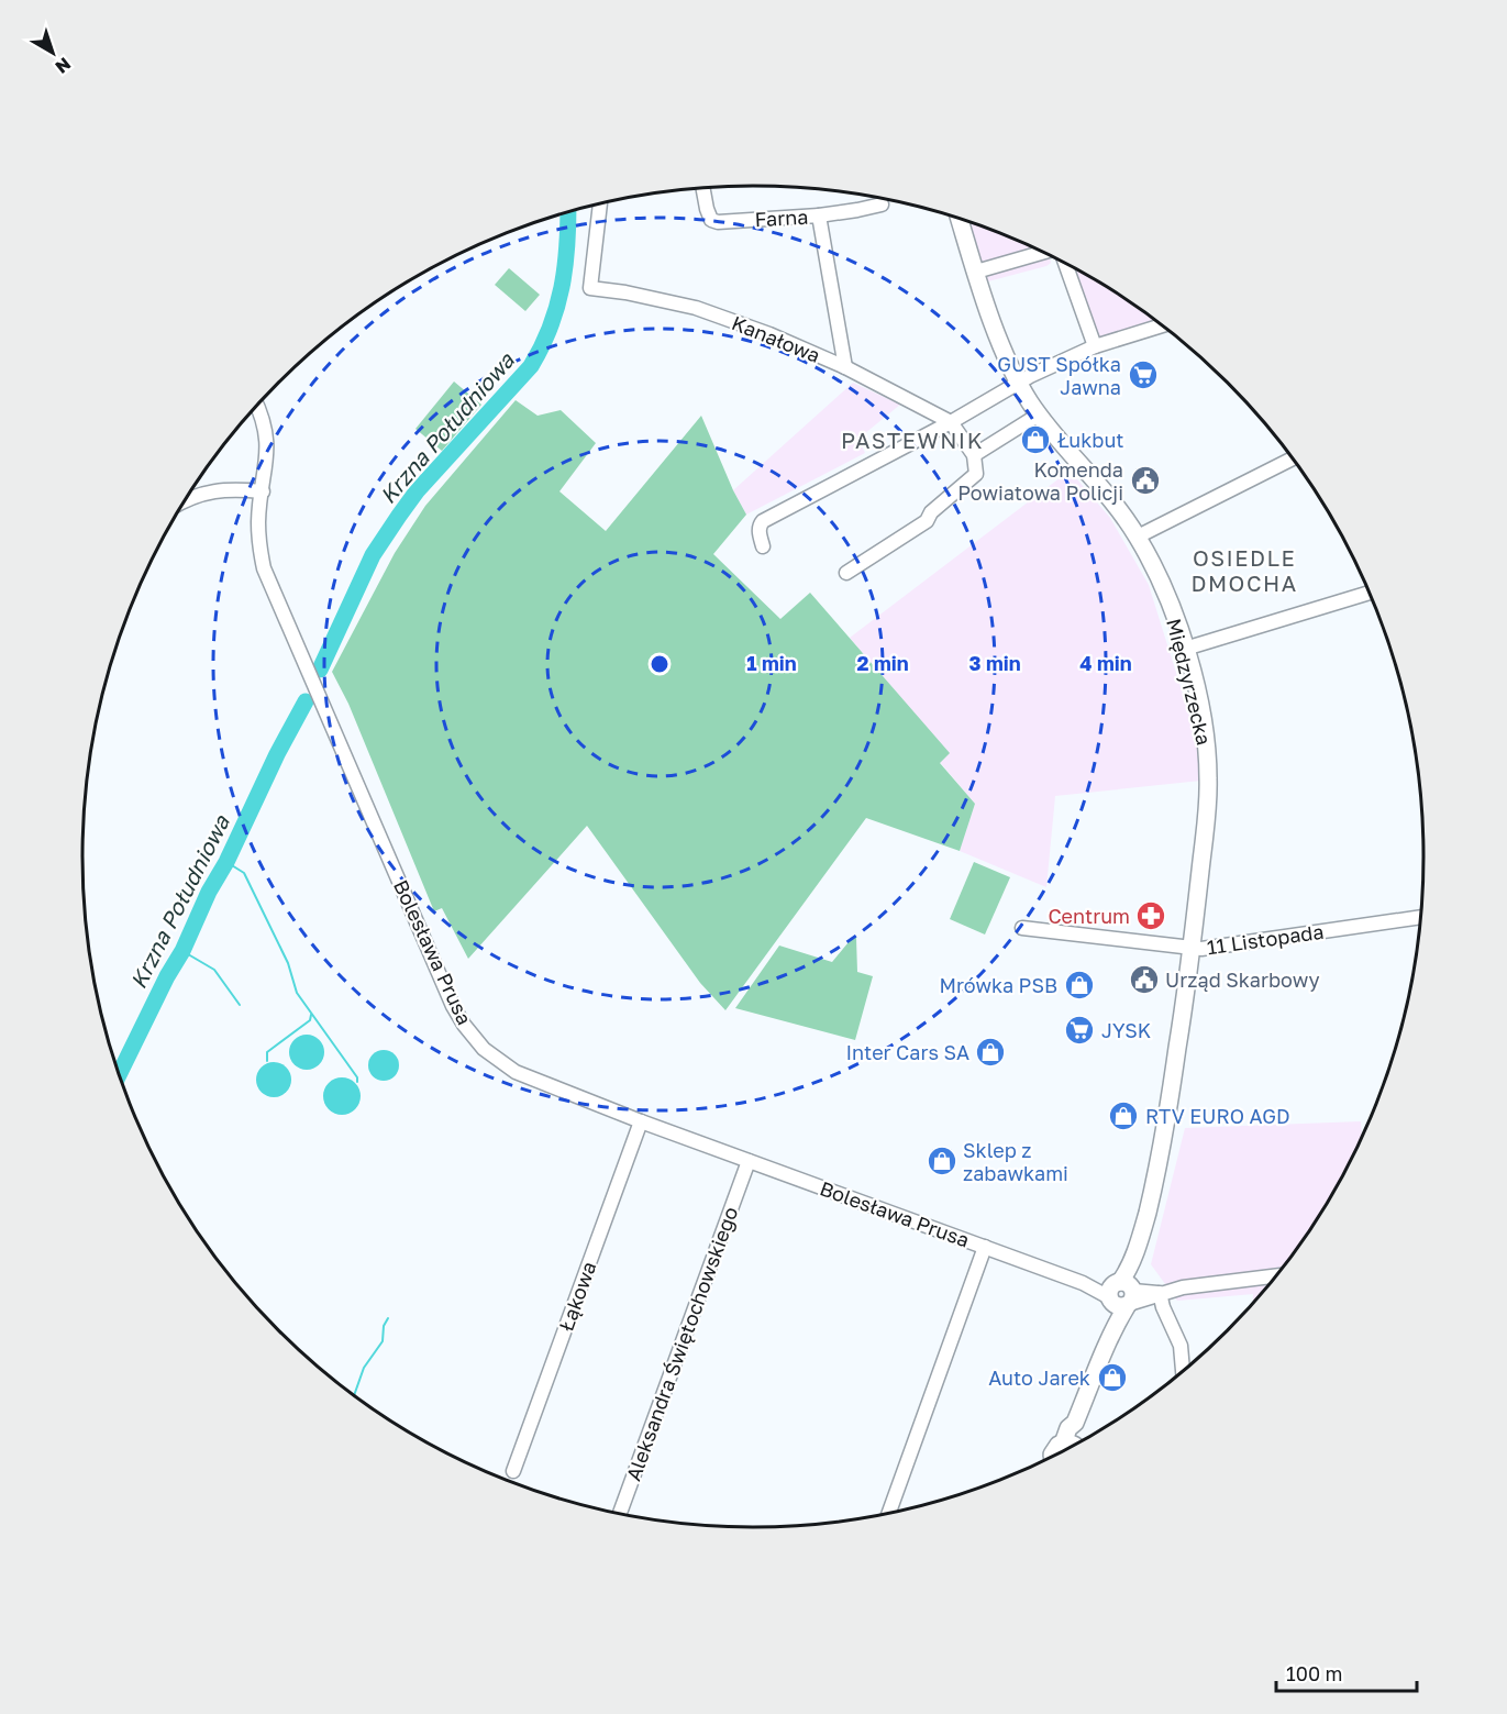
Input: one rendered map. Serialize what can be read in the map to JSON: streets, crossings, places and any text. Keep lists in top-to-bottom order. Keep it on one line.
{"streets":{"main road":["Międzyrzecka"],"street":["Farna","Kanałowa","11 Listopada","Bolesława Prusa","Łąkowa","Aleksandra Świętochowskiego"]},"crossings":[["Farna","Kanałowa"],["Międzyrzecka","11 Listopada"],["Międzyrzecka","Bolesława Prusa"],["Bolesława Prusa","Łąkowa"],["Bolesława Prusa","Aleksandra Świętochowskiego"]],"districts":["PASTEWNIK","OSIEDLE DMOCHA"],"water":["Krzna Południowa"],"places":{"supermarket":["GUST Spółka Jawna","JYSK"],"shop":["Łukbut","Mrówka PSB","Inter Cars SA","RTV EURO AGD","Sklep z zabawkami","Auto Jarek"],"public building":["Komenda Powiatowa Policji","Urząd Skarbowy"],"pharmacy":["Centrum"]},"scale_bar":"100 m","north":"bottom right","rings":["1 min","2 min","3 min","4 min"]}
